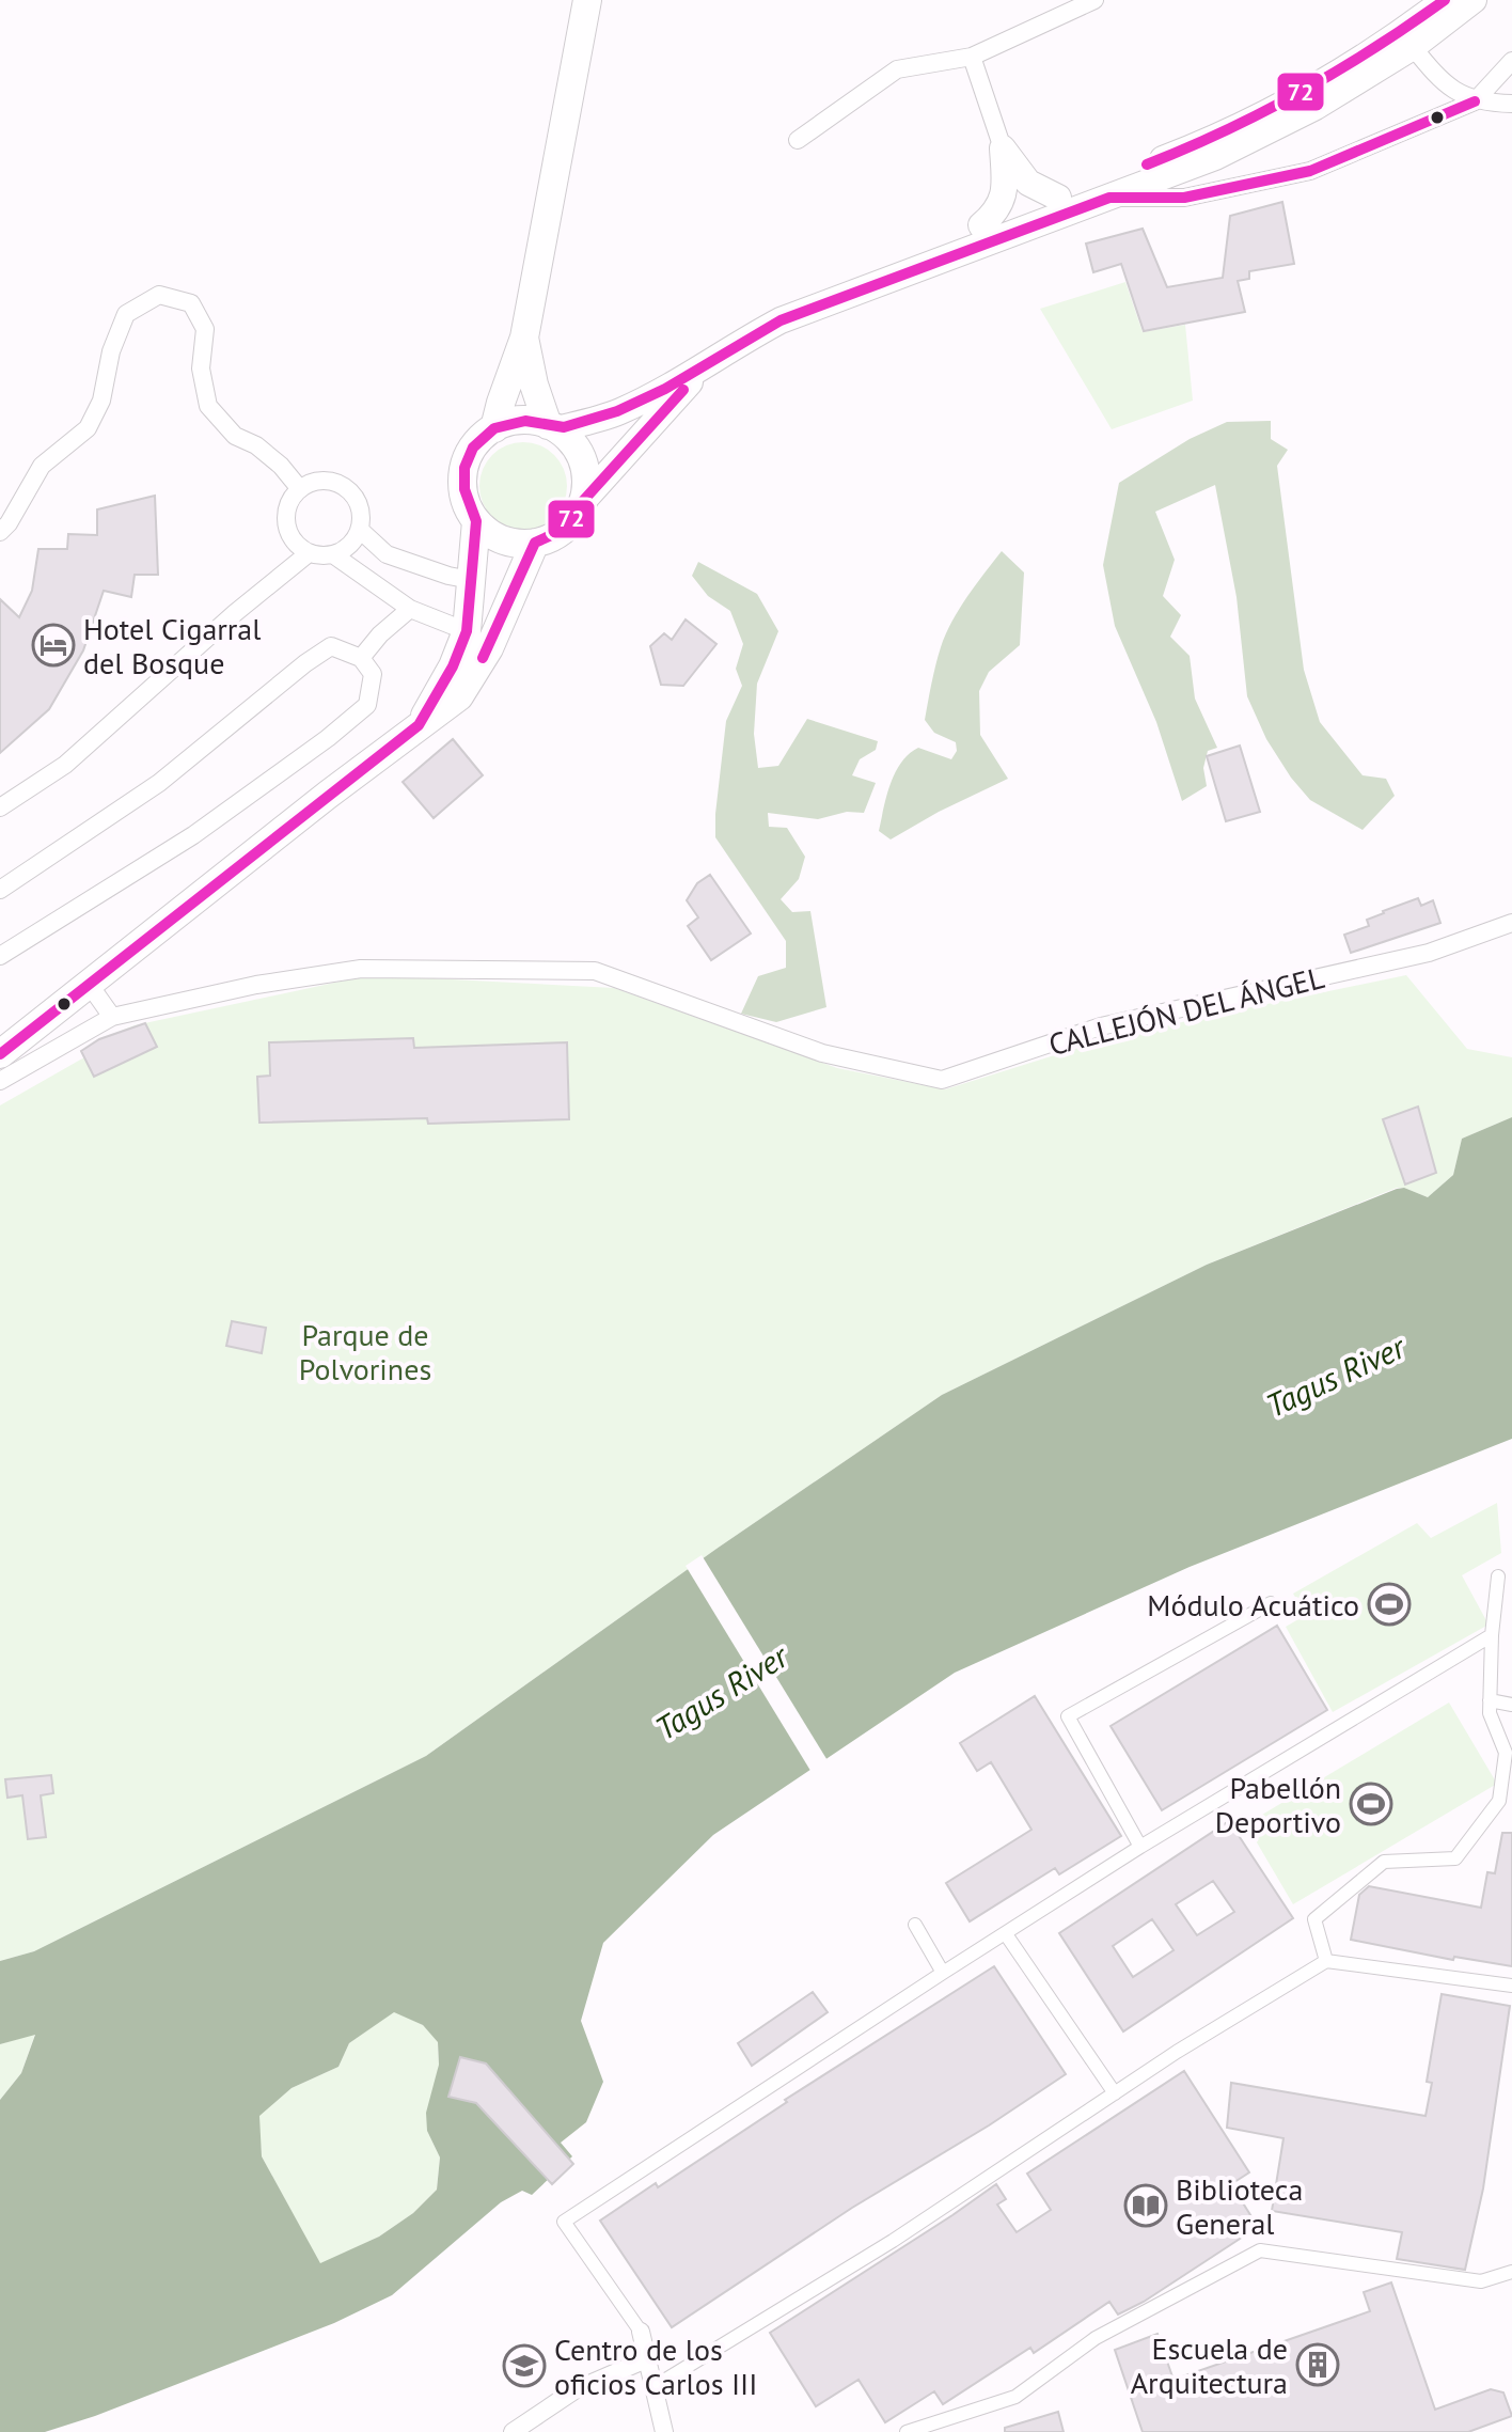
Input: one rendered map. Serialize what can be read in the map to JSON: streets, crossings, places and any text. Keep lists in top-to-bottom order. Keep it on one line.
{"streets":{"street":["CALLEJÓN DEL ÁNGEL"]},"water":["Tagus River"],"parks":["Parque de Polvorines"],"places":{"hotel":["Hotel Cigarral del Bosque"],"sports":["Módulo Acuático","Pabellón Deportivo"],"library":["Biblioteca General"],"building":["Escuela de Arquitectura"],"school or university":["Centro de los oficios Carlos III"]},"lines":["transit line 72"]}
